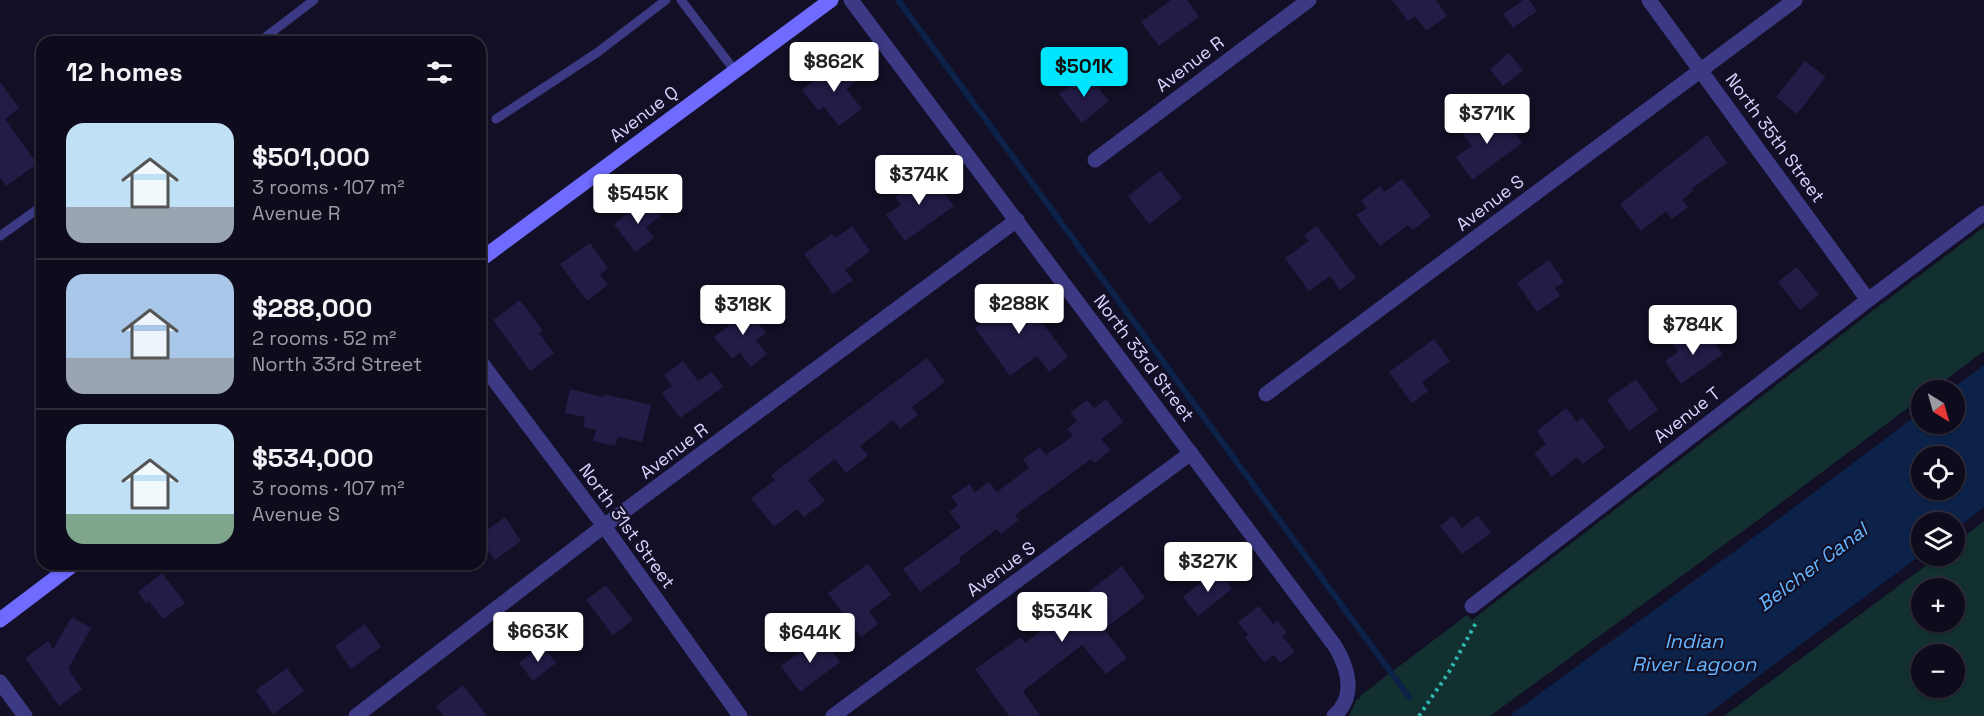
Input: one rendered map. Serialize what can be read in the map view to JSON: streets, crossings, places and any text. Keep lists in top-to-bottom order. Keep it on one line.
{"streets":{"street":["Avenue R","Avenue Q","North 35th Street","Avenue S","North 33rd Street","Avenue T","North 31st Street"]},"crossings":[["Avenue R","North 33rd Street"],["Avenue R","North 31st Street"],["North 35th Street","Avenue S"],["North 35th Street","Avenue T"],["Avenue S","North 33rd Street"]],"water":["Belcher Canal","Indian River Lagoon"],"north":"bottom right","page":{"heading":"12 homes","price":["$862K","$501K","$371K","$374K","$545K","$288K","$318K","$784K","$327K","$534K","$663K","$644K"],"list":[{"name":"$501,000","note":"3 rooms · 107 m² · Avenue R"},{"name":"$288,000","note":"2 rooms · 52 m² · North 33rd Street"},{"name":"$534,000","note":"3 rooms · 107 m² · Avenue S"}],"map_buttons":["+","−"]}}
